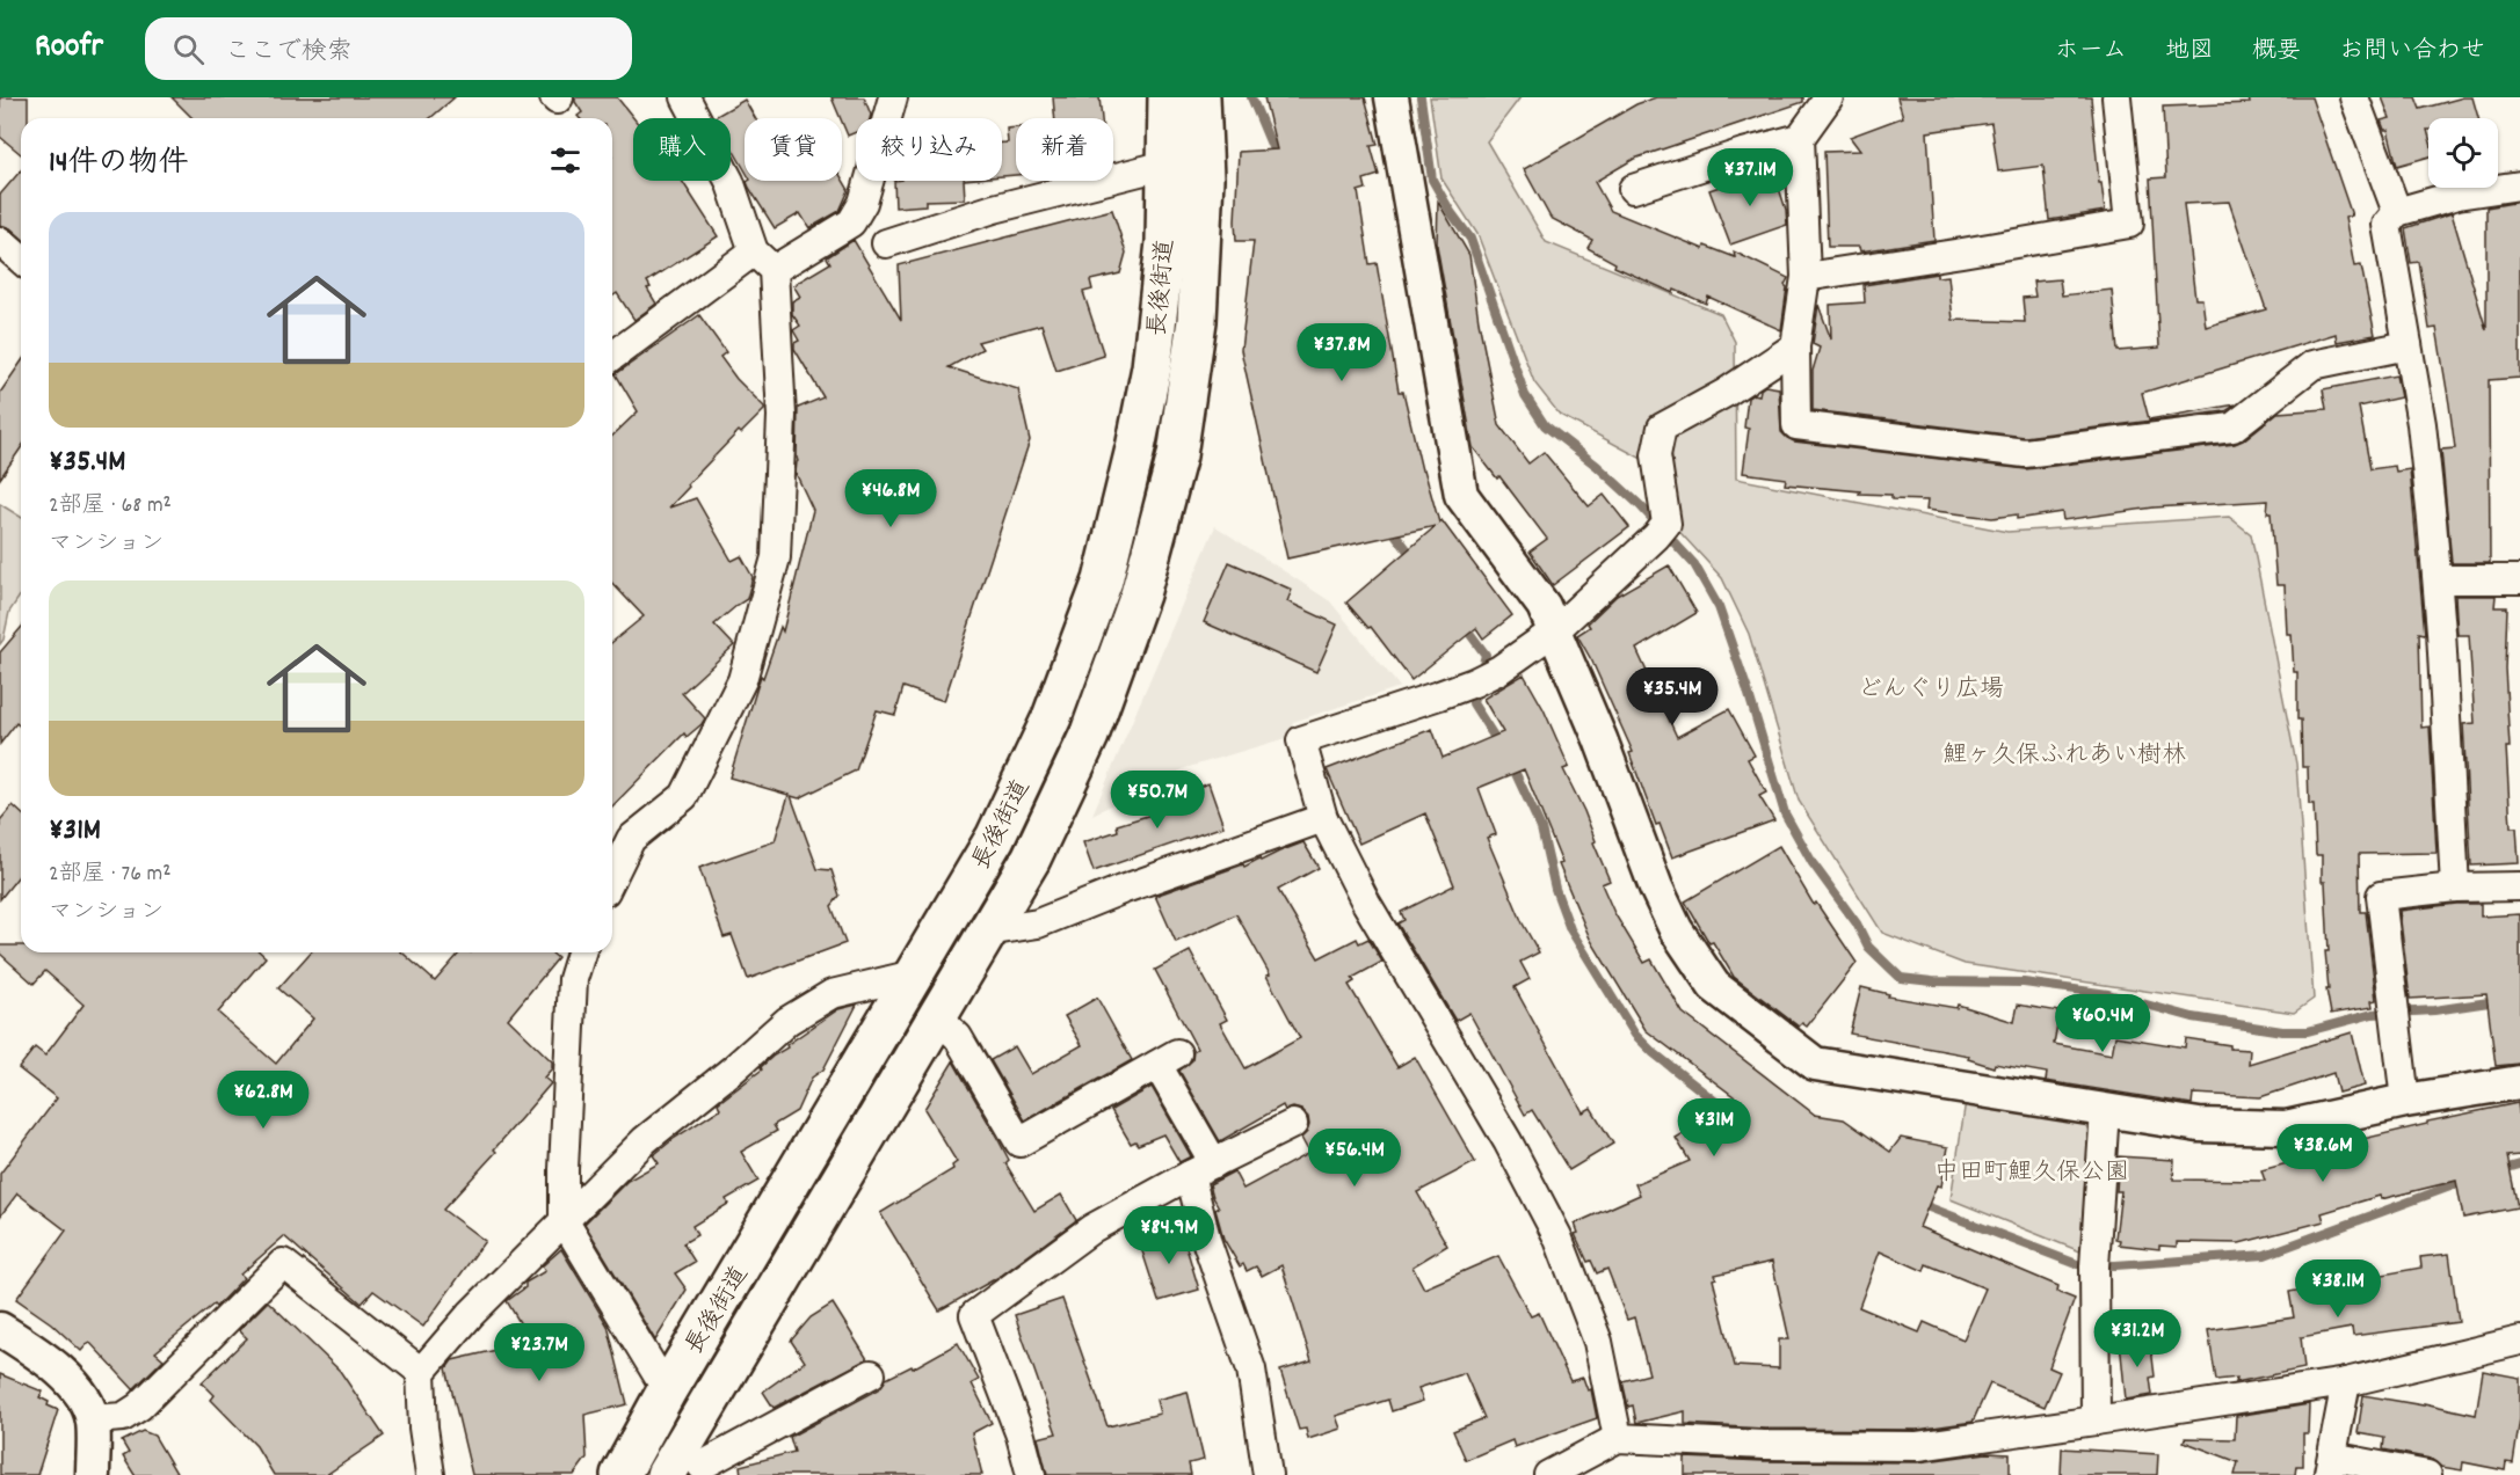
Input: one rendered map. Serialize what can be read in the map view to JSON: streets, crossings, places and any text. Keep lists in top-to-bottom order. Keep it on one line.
{"streets":{"main road":["長後街道"]},"parks":["どんぐり広場","鯉ヶ久保ふれあい樹林","中田町鯉久保公園"],"page":{"header":"Roofr","search":"ここで検索","nav":["ホーム","地図","概要","お問い合わせ"],"chip":["購入","賃貸","絞り込み","新着"],"heading":"14件の物件","price":["¥37.1M","¥37.8M","¥46.8M","¥35.4M","¥50.7M","¥60.4M","¥62.8M","¥31M","¥38.6M","¥56.4M","¥84.9M","¥38.1M","¥31.2M","¥23.7M"],"list":[{"name":"¥35.4M","note":"2部屋 · 68 m² · マンション"},{"name":"¥31M","note":"2部屋 · 76 m² · マンション"}]}}
